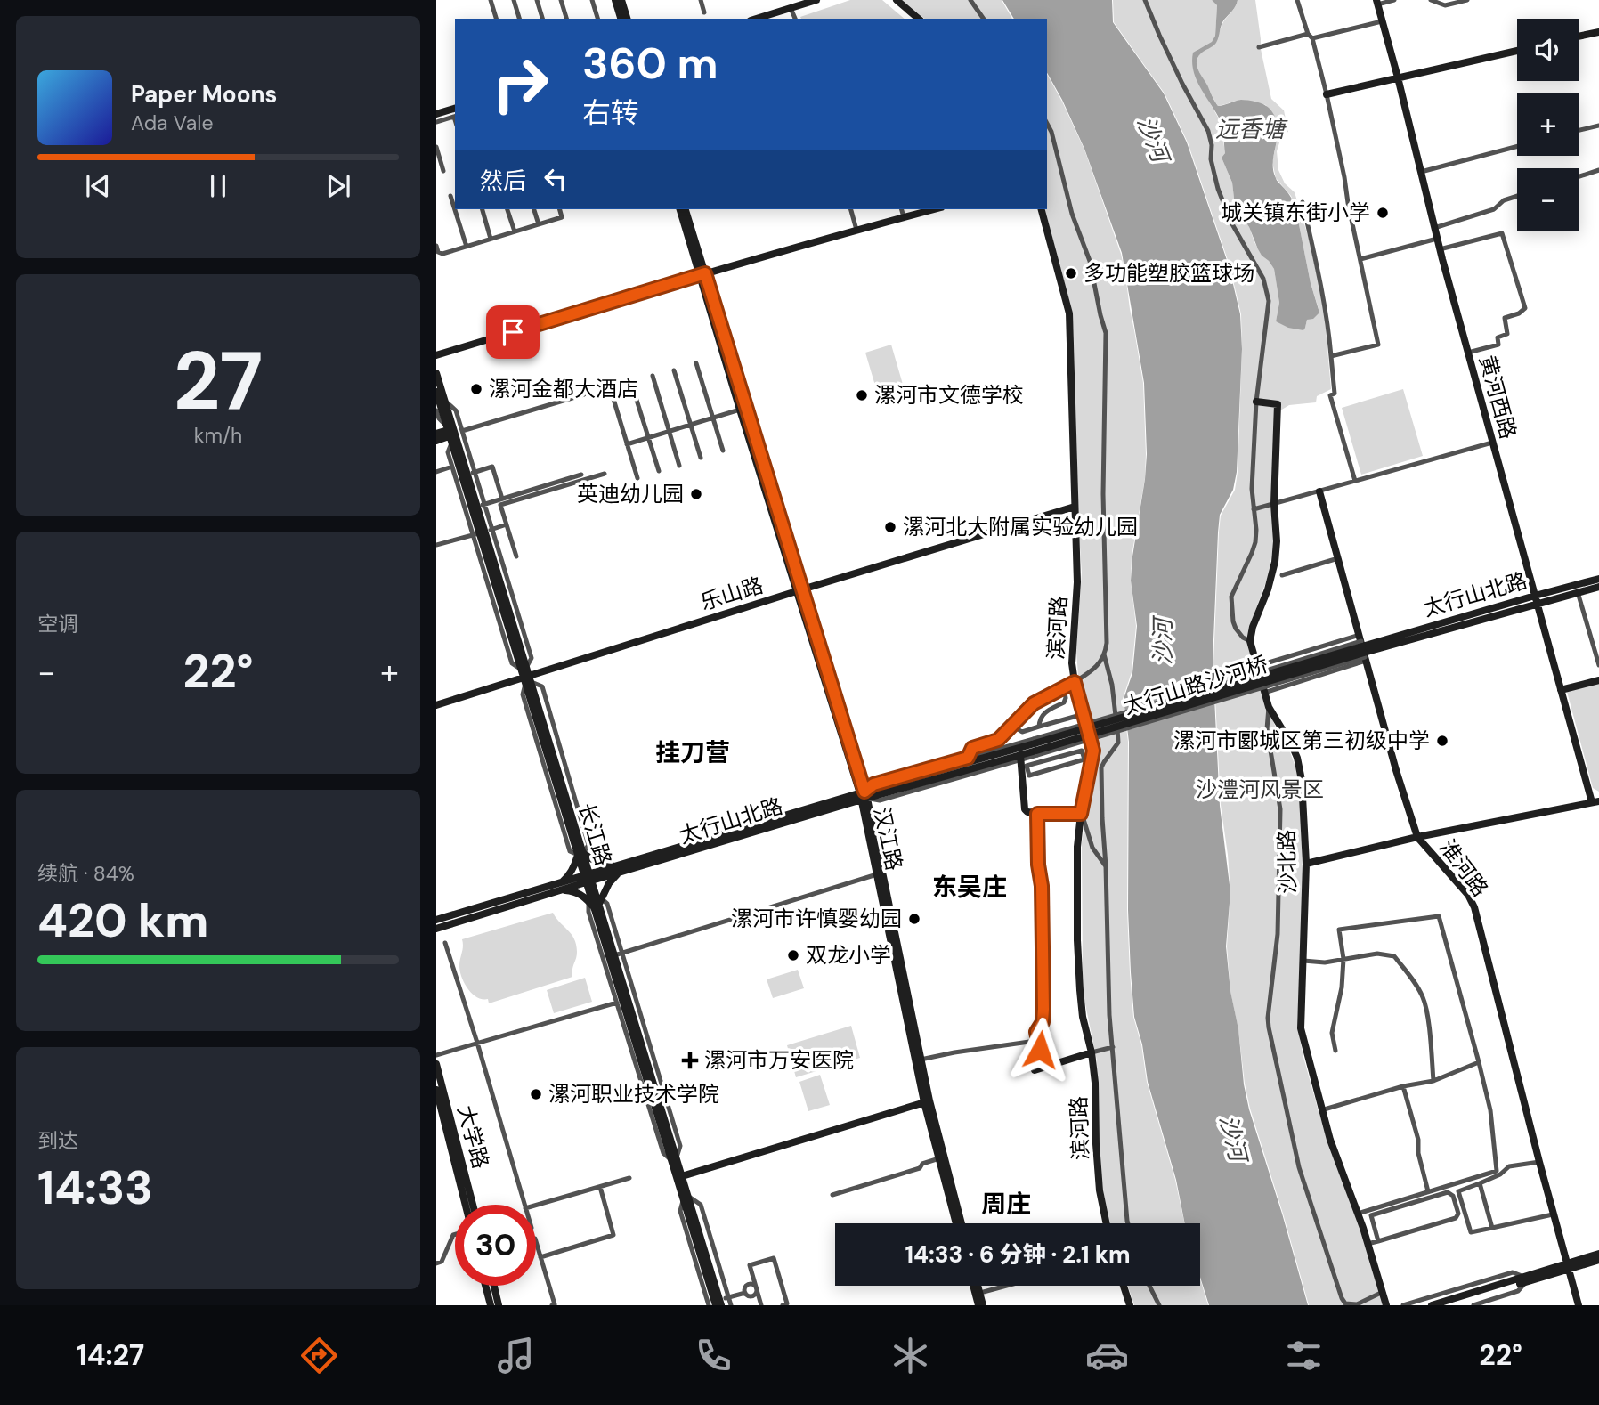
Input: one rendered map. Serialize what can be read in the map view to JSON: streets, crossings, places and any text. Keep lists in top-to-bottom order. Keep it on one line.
{"streets":{"street":["黄河西路","乐山路","太行山北路","滨河路","太行山路沙河桥","长江路","汉江路","沙北路","淮河路","大学路"]},"crossings":[["黄河西路","太行山北路"],["乐山路","滨河路"],["乐山路","长江路"],["乐山路","汉江路"],["太行山北路","太行山路沙河桥"],["太行山北路","长江路"],["太行山北路","汉江路"],["太行山北路","淮河路"],["太行山路沙河桥","淮河路"]],"districts":["挂刀营","东吴庄","周庄"],"water":["远香塘","沙河"],"parks":["沙澧河风景区"],"places":{"other":["城关镇东街小学","多功能塑胶篮球场","漯河金都大酒店","漯河市文德学校","英迪幼儿园","漯河北大附属实验幼儿园","漯河市郾城区第三初级中学","漯河市许慎婴幼园","双龙小学","漯河职业技术学院"],"health":["漯河市万安医院"]},"page":{"map_buttons":["+","−"],"turn":["360 m","右转"],"song":["Paper Moons","Ada Vale"],"then":"然后","tile":[["27","km/h"],"空调",["续航 · 84%","420 km"],["到达","14:33"]],"heat":["−","22°","+"],"limit":"30","trip":"14:33 · 6 分钟 · 2.1 km","tabs":["14:27","22°"]}}
